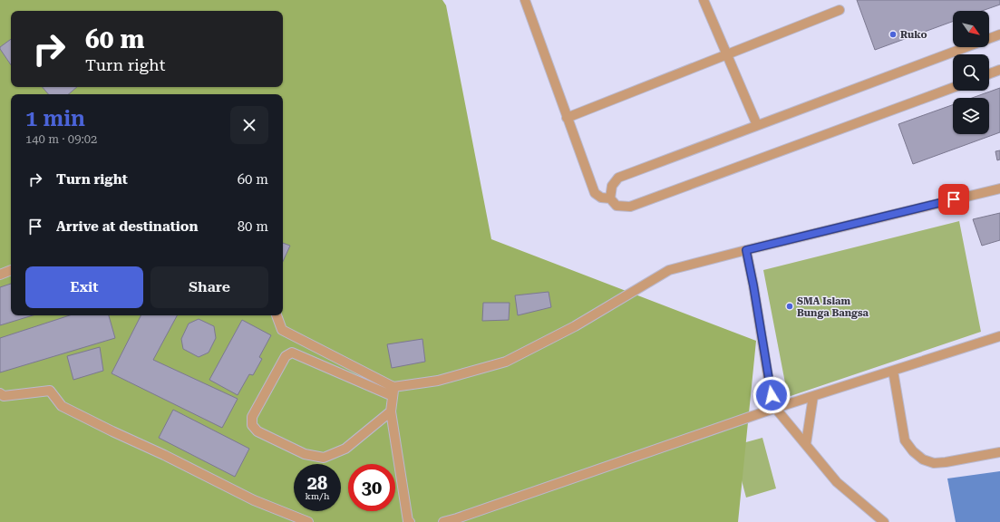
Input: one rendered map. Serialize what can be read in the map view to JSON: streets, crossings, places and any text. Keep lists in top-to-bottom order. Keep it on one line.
{"places":["Ruko","SMA Islam Bunga Bangsa"],"north":"bottom right","page":{"turn":["60 m","Turn right"],"heading":["1 min","140 m · 09:02"],"list":[{"name":"Turn right","value":"60 m"},{"name":"Arrive at destination","value":"80 m"}],"buttons":["Exit","Share"],"speed":"28 km/h","limit":"30"}}
